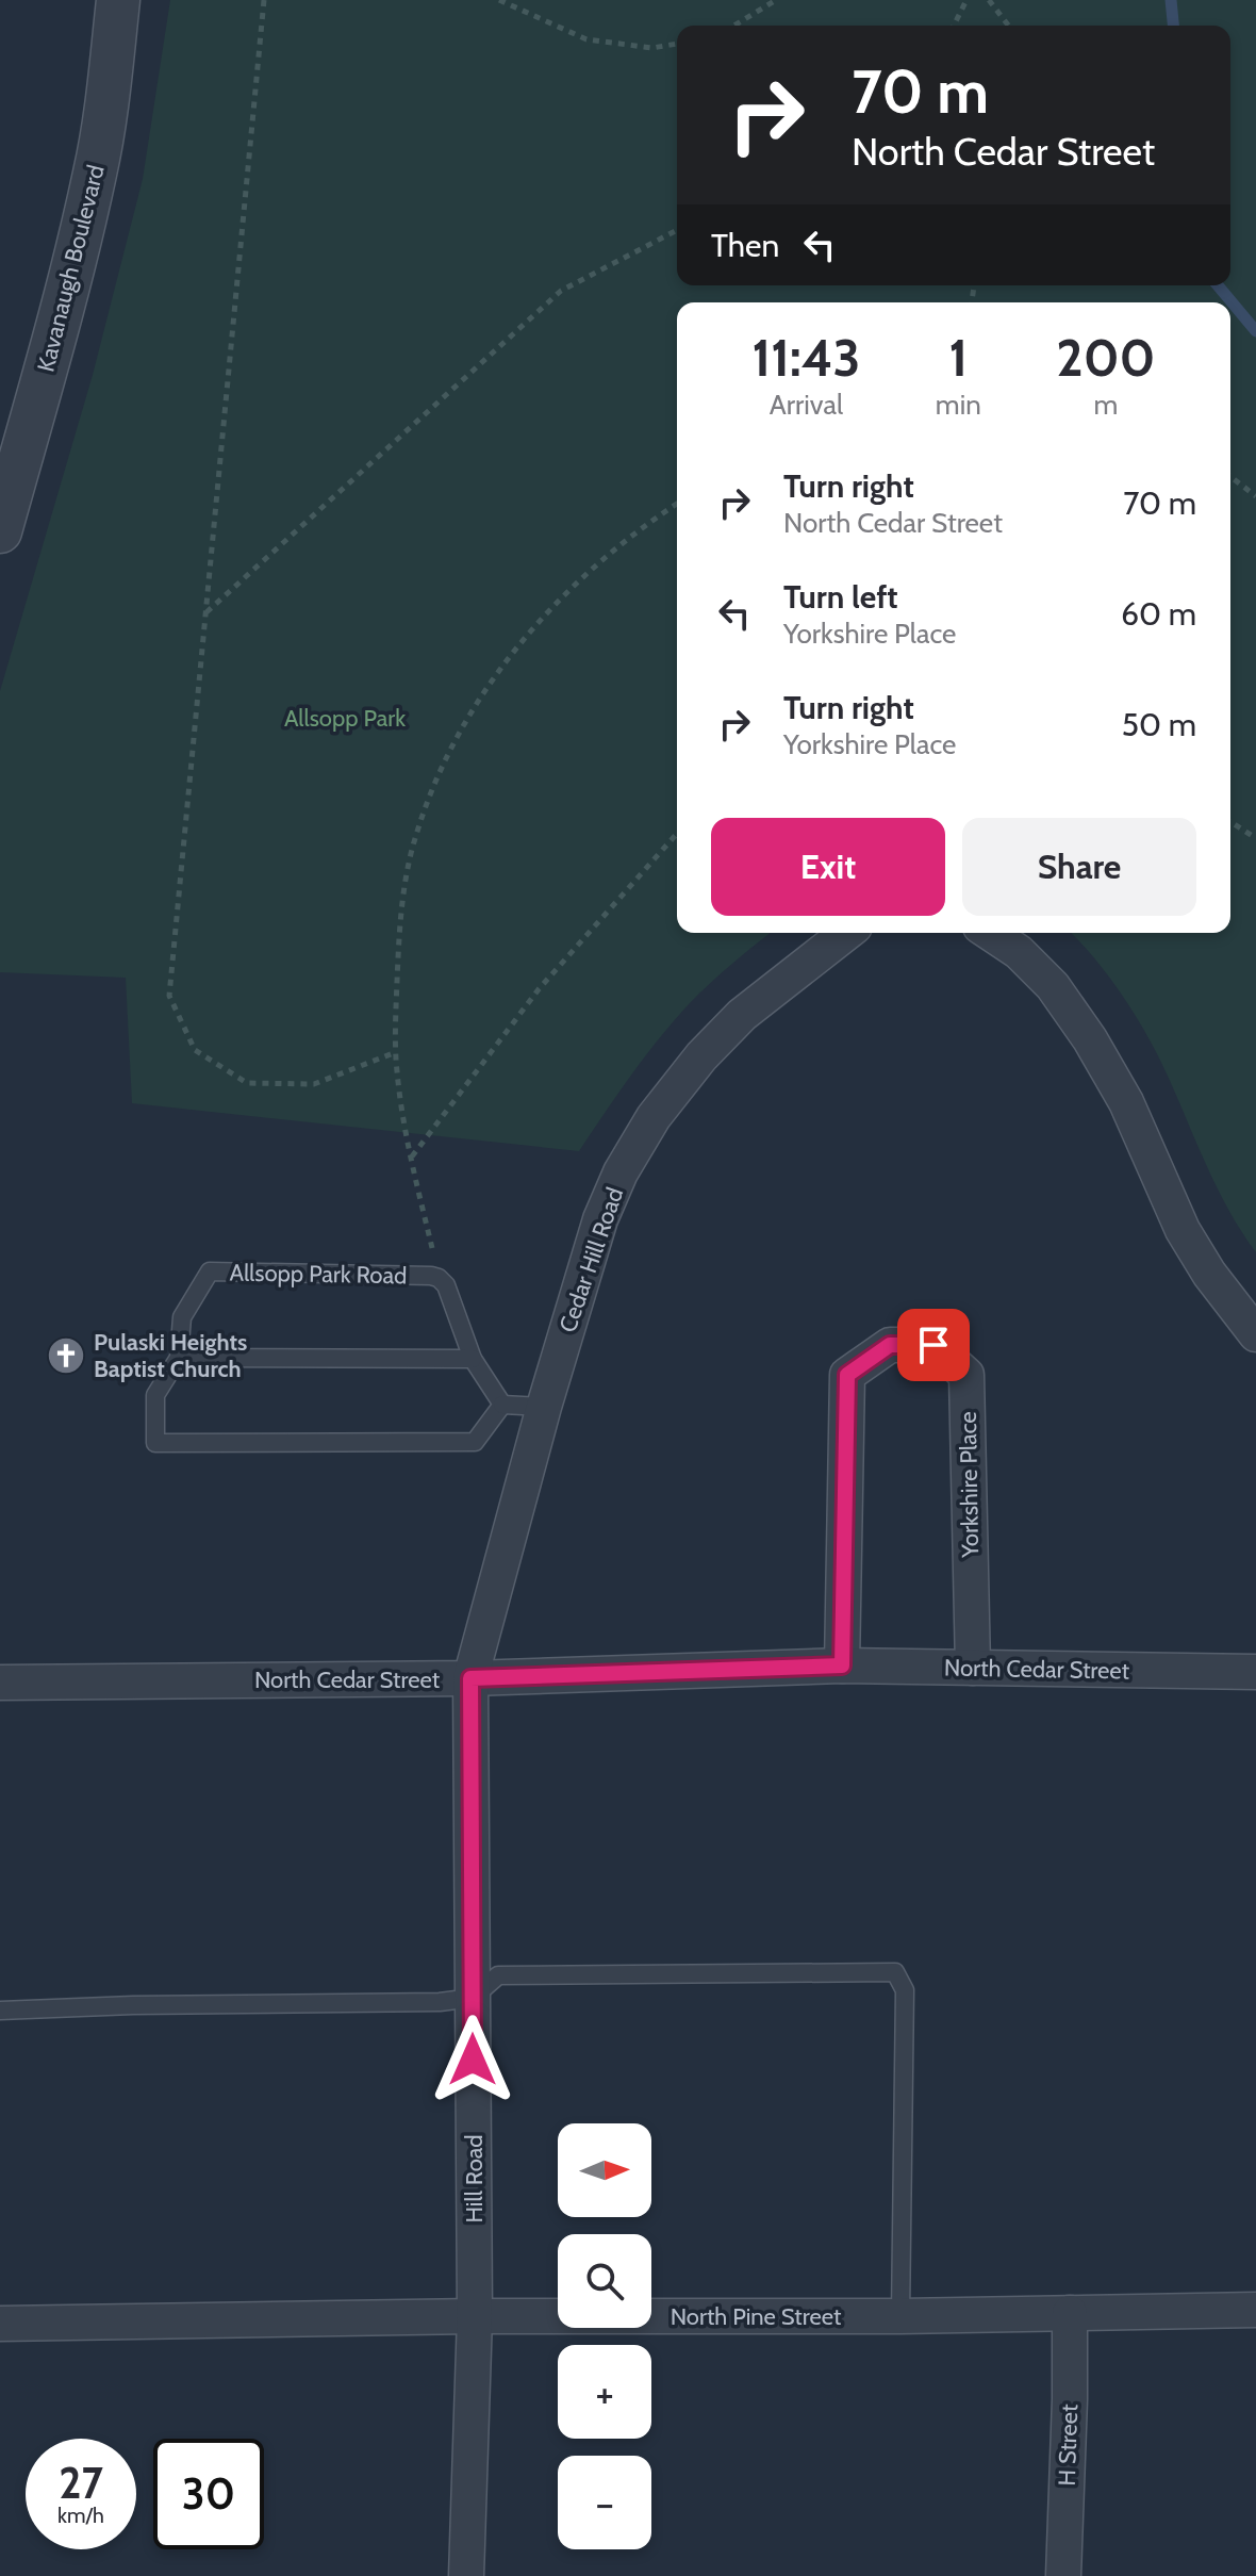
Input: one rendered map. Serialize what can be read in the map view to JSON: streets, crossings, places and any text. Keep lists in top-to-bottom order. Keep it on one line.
{"streets":{"street":["Kavanaugh Boulevard","Cedar Hill Road","Yorkshire Place","North Cedar Street","Hill Road","North Pine Street","H Street"],"lane":["Allsopp Park Road"]},"crossings":[["Cedar Hill Road","North Cedar Street"],["Cedar Hill Road","Hill Road"],["Yorkshire Place","North Cedar Street"],["North Cedar Street","Hill Road"],["Hill Road","North Pine Street"],["North Pine Street","H Street"]],"parks":["Allsopp Park"],"places":{"church":["Pulaski Heights Baptist Church"]},"north":"right","page":{"turn":["70 m","North Cedar Street"],"then":"Then","eta":["11:43","Arrival","1","min","200","m"],"list":[{"name":"Turn right","note":"North Cedar Street","value":"70 m"},{"name":"Turn left","note":"Yorkshire Place","value":"60 m"},{"name":"Turn right","note":"Yorkshire Place","value":"50 m"}],"buttons":["Exit","Share"],"map_buttons":["+","−"],"speed":"27 km/h","limit":"30"}}
